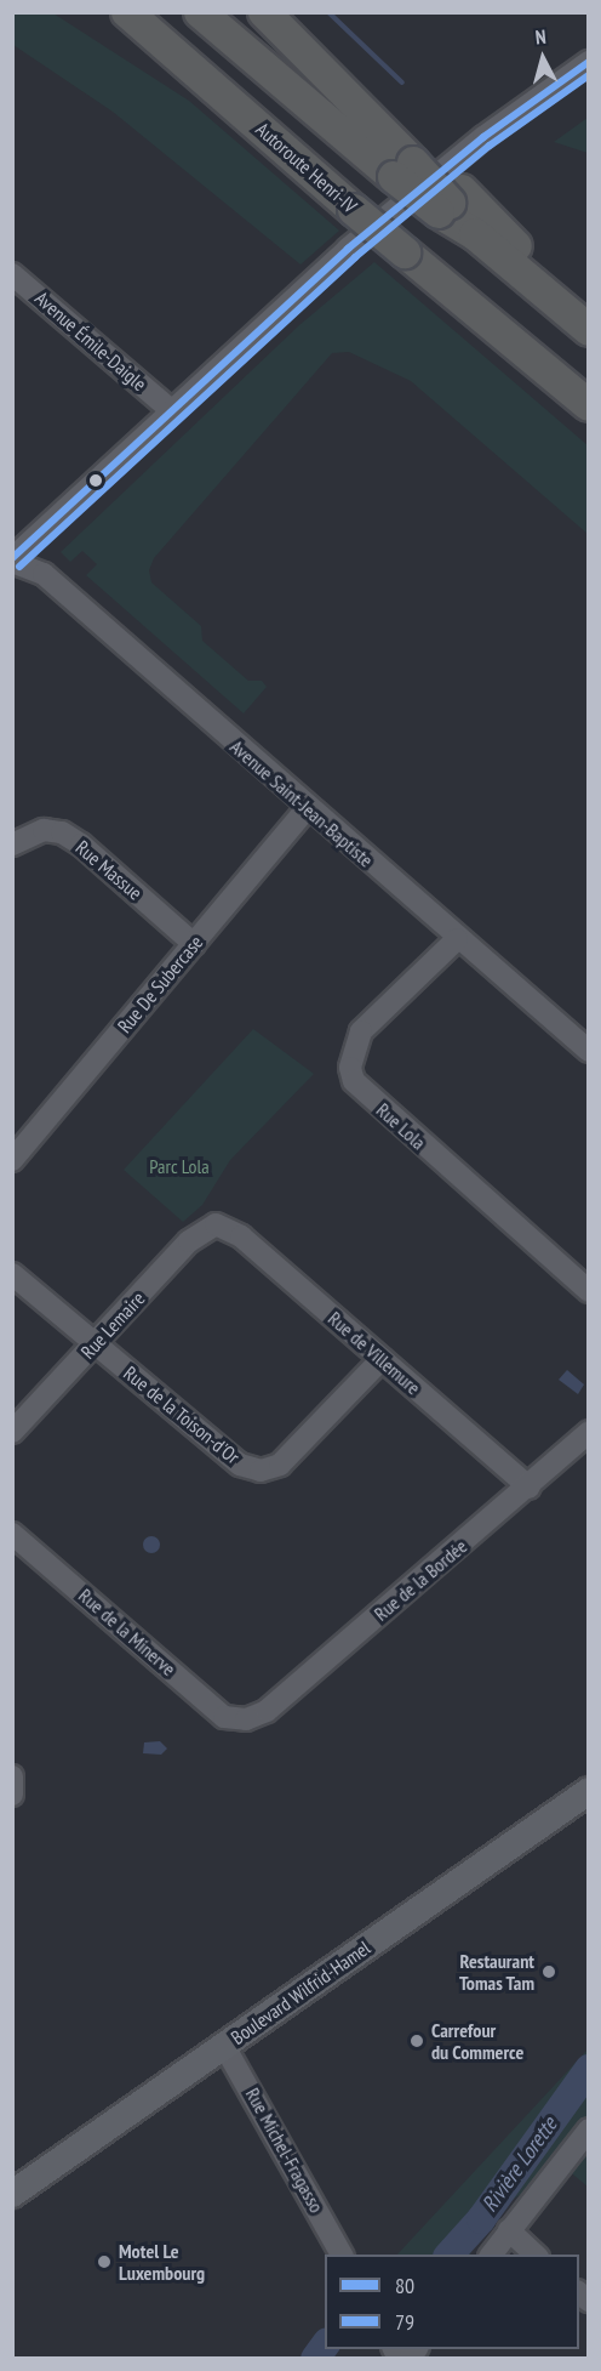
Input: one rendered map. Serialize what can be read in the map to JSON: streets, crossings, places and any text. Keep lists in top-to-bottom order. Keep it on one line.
{"streets":{"highway":["Autoroute Henri-IV"],"main road":["Boulevard Wilfrid-Hamel"],"street":["Avenue Émile-Daigle","Avenue Saint-Jean-Baptiste","Rue Massue","Rue De Subercase","Rue Lola","Rue Lemaire","Rue de Villemure","Rue de la Toison-d'Or","Rue de la Bordée","Rue de la Minerve","Rue Michel-Fragasso"]},"crossings":[["Avenue Saint-Jean-Baptiste","Rue De Subercase"],["Avenue Saint-Jean-Baptiste","Rue Lola"],["Rue Massue","Rue De Subercase"],["Rue Lemaire","Rue de Villemure"],["Rue Lemaire","Rue de la Toison-d'Or"],["Rue de Villemure","Rue de la Toison-d'Or"],["Rue de Villemure","Rue de la Bordée"],["Rue de la Bordée","Rue de la Minerve"],["Boulevard Wilfrid-Hamel","Rue Michel-Fragasso"]],"water":["Rivière Lorette"],"parks":["Parc Lola"],"places":["Restaurant Tomas Tam","Carrefour du Commerce","Motel Le Luxembourg"],"lines":["transit line 80","transit line 79"],"legend":["80","79"],"north":"top"}
